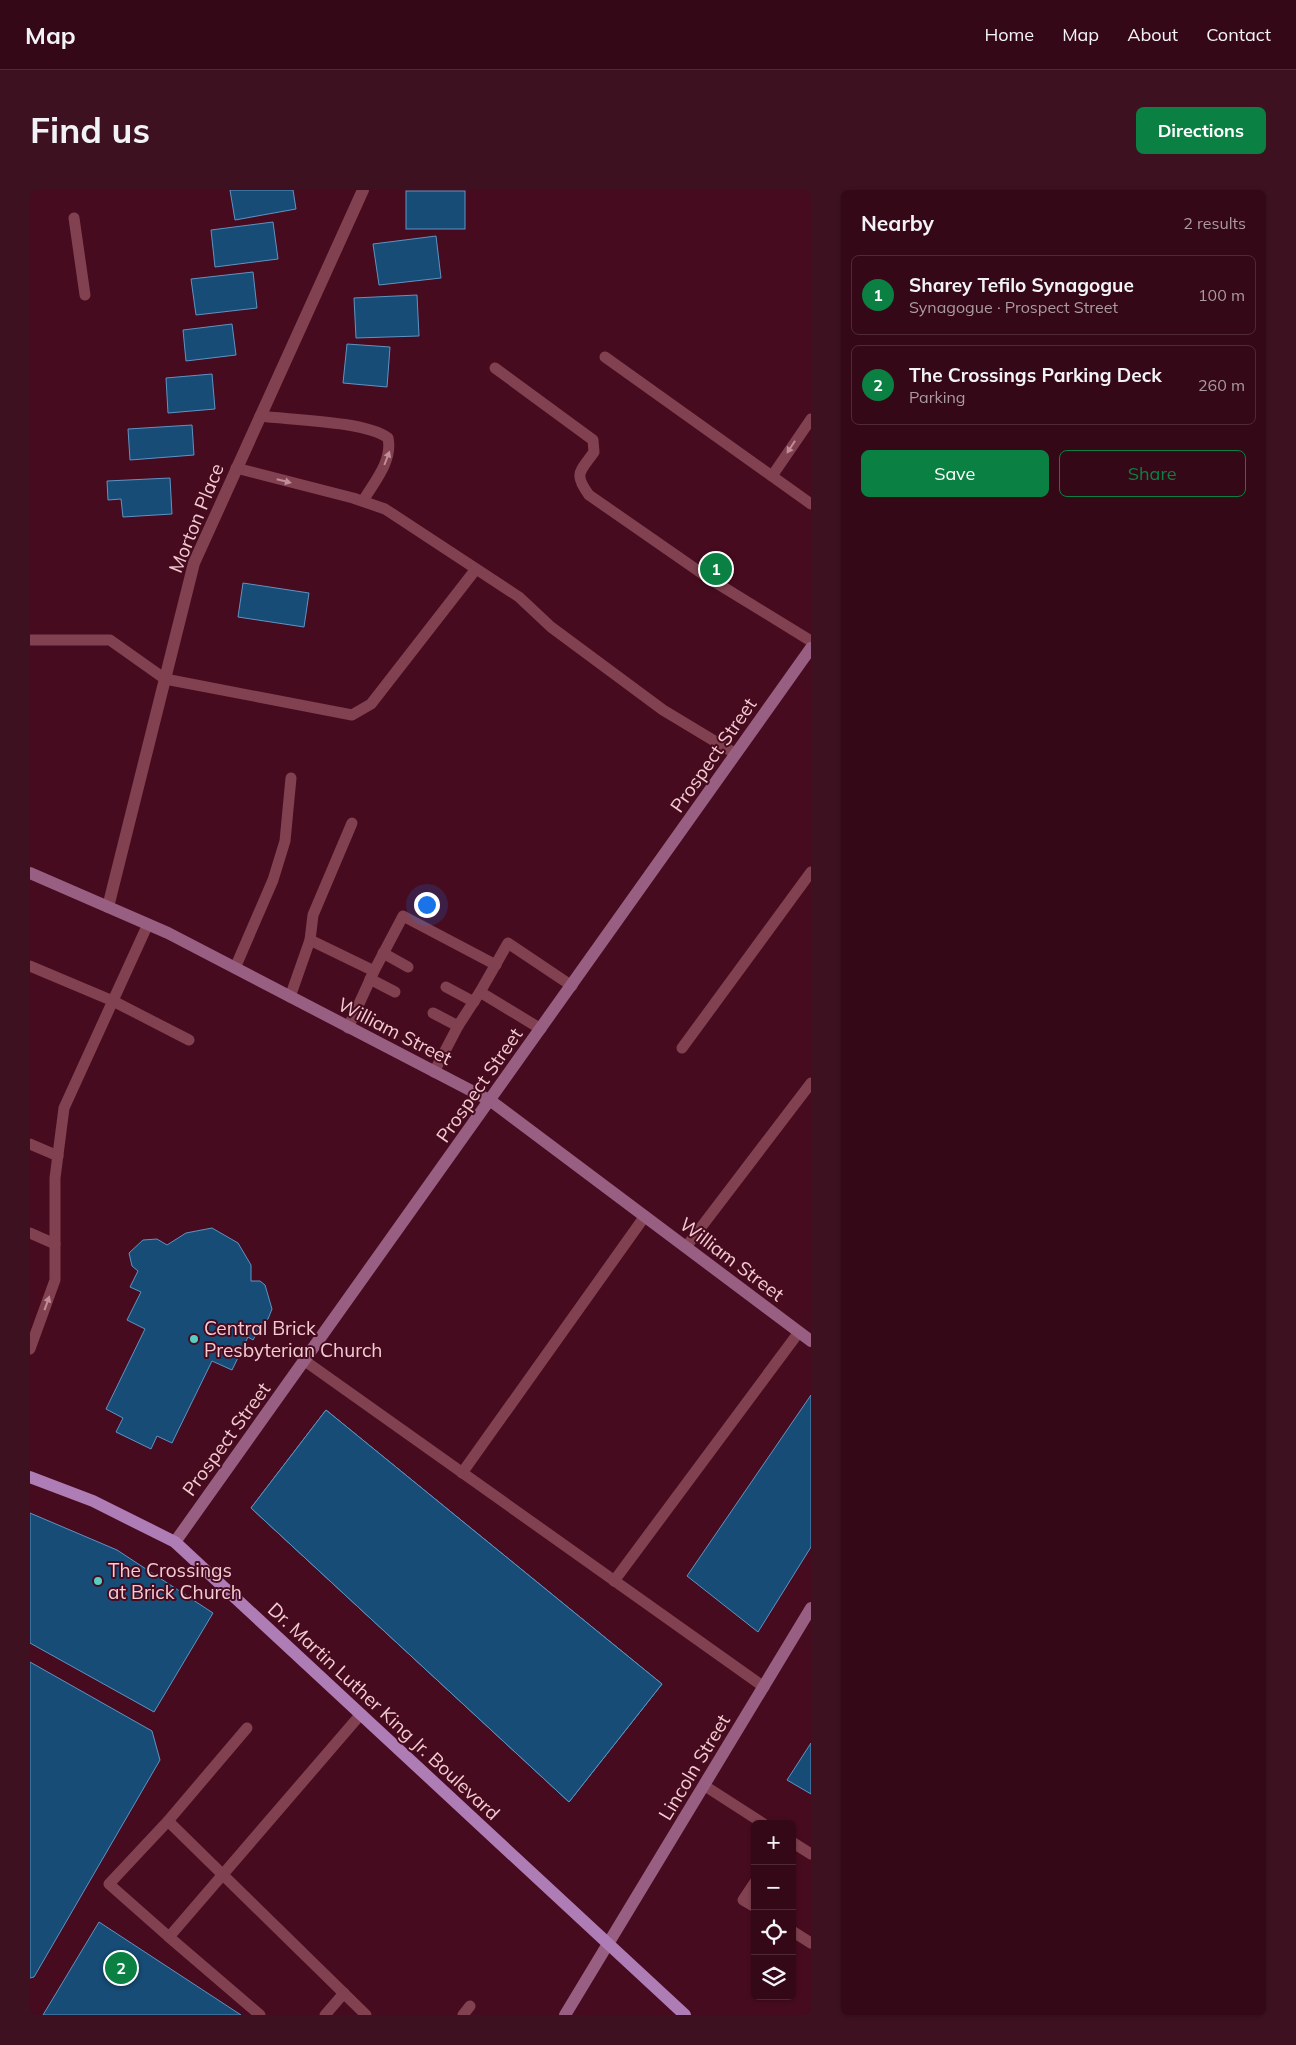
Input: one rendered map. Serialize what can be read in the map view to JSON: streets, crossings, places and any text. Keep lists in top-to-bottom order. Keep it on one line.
{"streets":{"main road":["Dr. Martin Luther King Jr. Boulevard"],"street":["Morton Place","Prospect Street","William Street","Lincoln Street"]},"crossings":[["Morton Place","William Street"],["Prospect Street","William Street"],["Prospect Street","Dr. Martin Luther King Jr. Boulevard"],["Dr. Martin Luther King Jr. Boulevard","Lincoln Street"]],"places":["Central Brick Presbyterian Church","The Crossings at Brick Church"],"page":{"header":"Map","nav":["Home","Map","About","Contact"],"buttons":["Directions",["Save","Share"]],"title":"Find us","heading":["Nearby","2 results"],"list":[{"mark":"1","name":"Sharey Tefilo Synagogue","note":"Synagogue · Prospect Street","value":"100 m"},{"mark":"2","name":"The Crossings Parking Deck","note":"Parking","value":"260 m"}],"pins":["1","2"],"map_buttons":["+","−"]}}
